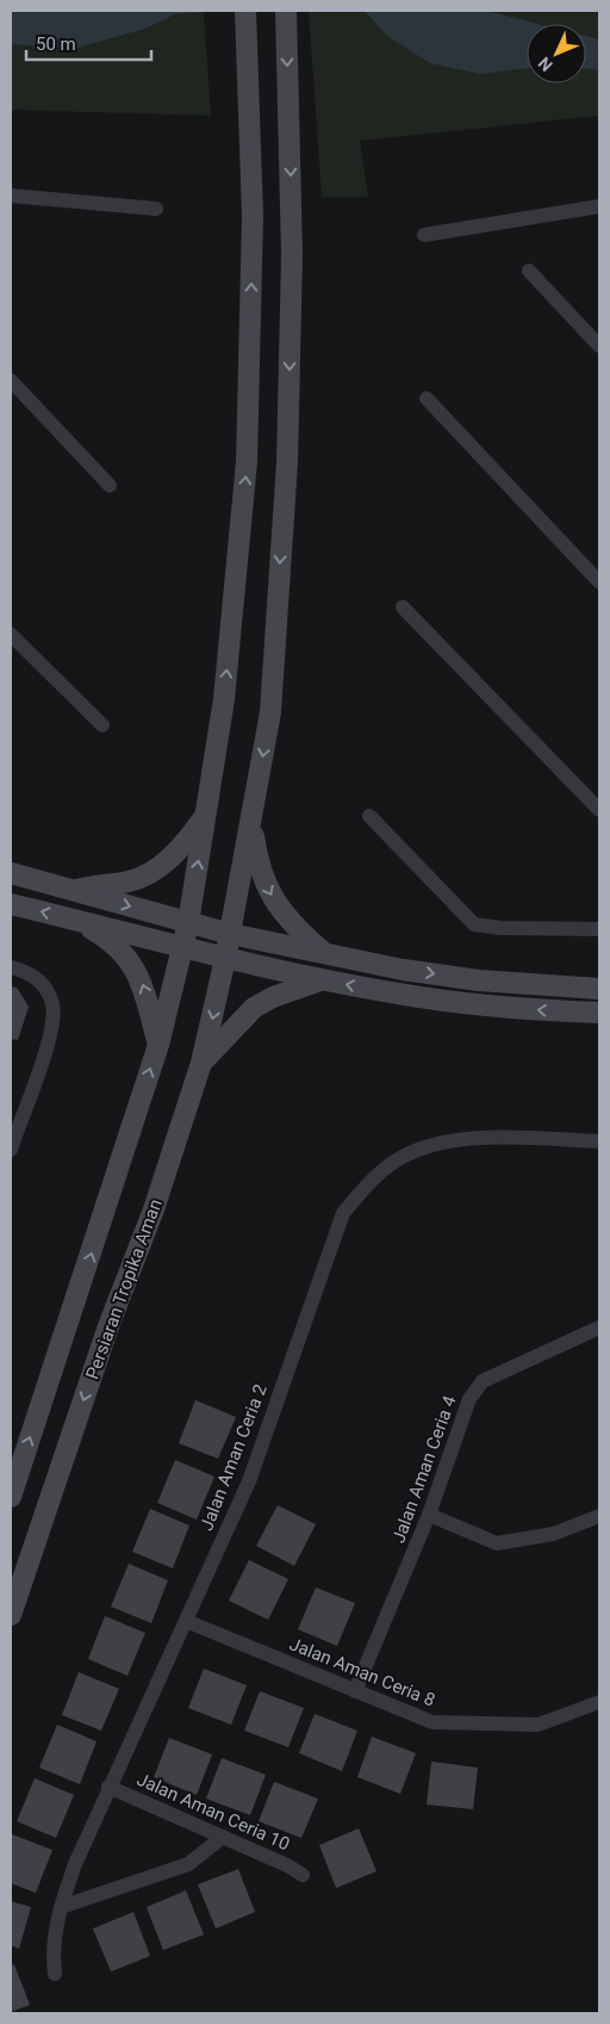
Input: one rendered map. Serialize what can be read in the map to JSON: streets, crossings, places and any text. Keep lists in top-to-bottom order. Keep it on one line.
{"streets":{"main road":["Persiaran Tropika Aman"],"street":["Jalan Aman Ceria 2","Jalan Aman Ceria 4","Jalan Aman Ceria 8","Jalan Aman Ceria 10"]},"crossings":[["Jalan Aman Ceria 2","Jalan Aman Ceria 8"],["Jalan Aman Ceria 2","Jalan Aman Ceria 10"],["Jalan Aman Ceria 4","Jalan Aman Ceria 8"]],"scale_bar":"50 m","north":"bottom left"}
